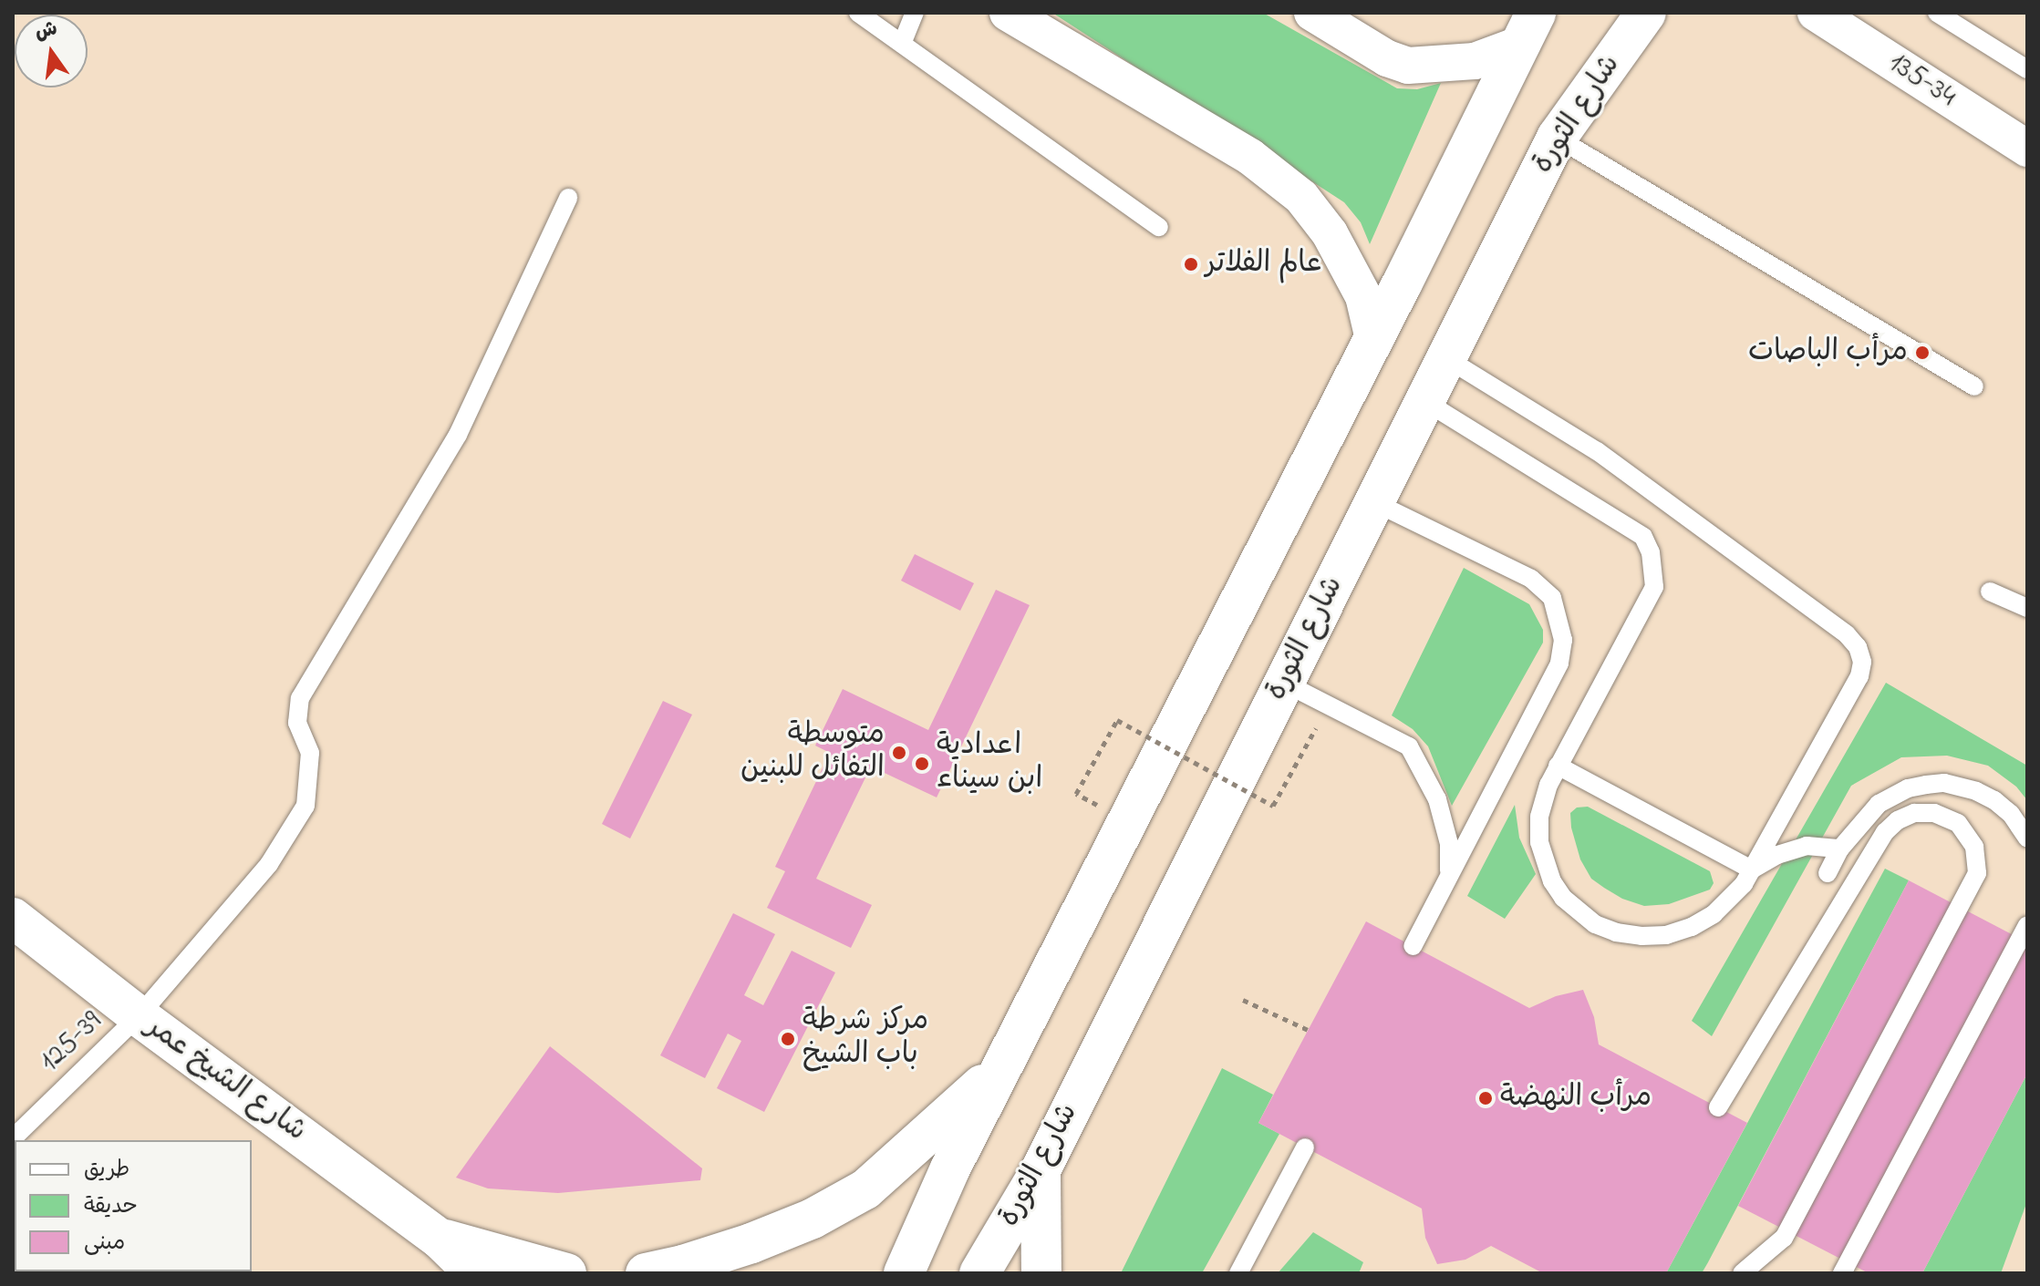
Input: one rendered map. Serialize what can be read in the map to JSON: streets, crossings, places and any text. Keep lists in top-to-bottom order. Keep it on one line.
{"streets":{"main road":["شارع الثورة","شارع الشيخ عمر"],"street":["135-34"],"lane":["125-39"]},"crossings":[["125-39","شارع الشيخ عمر"]],"places":["عالم الفلاتر","مرأب الباصات","متوسطة التفائل للبنين","اعدادية ابن سيناء","مركز شرطة باب الشيخ","مرأب النهضة"],"legend":["طريق","حديقة","مبنى"],"north":"top"}
